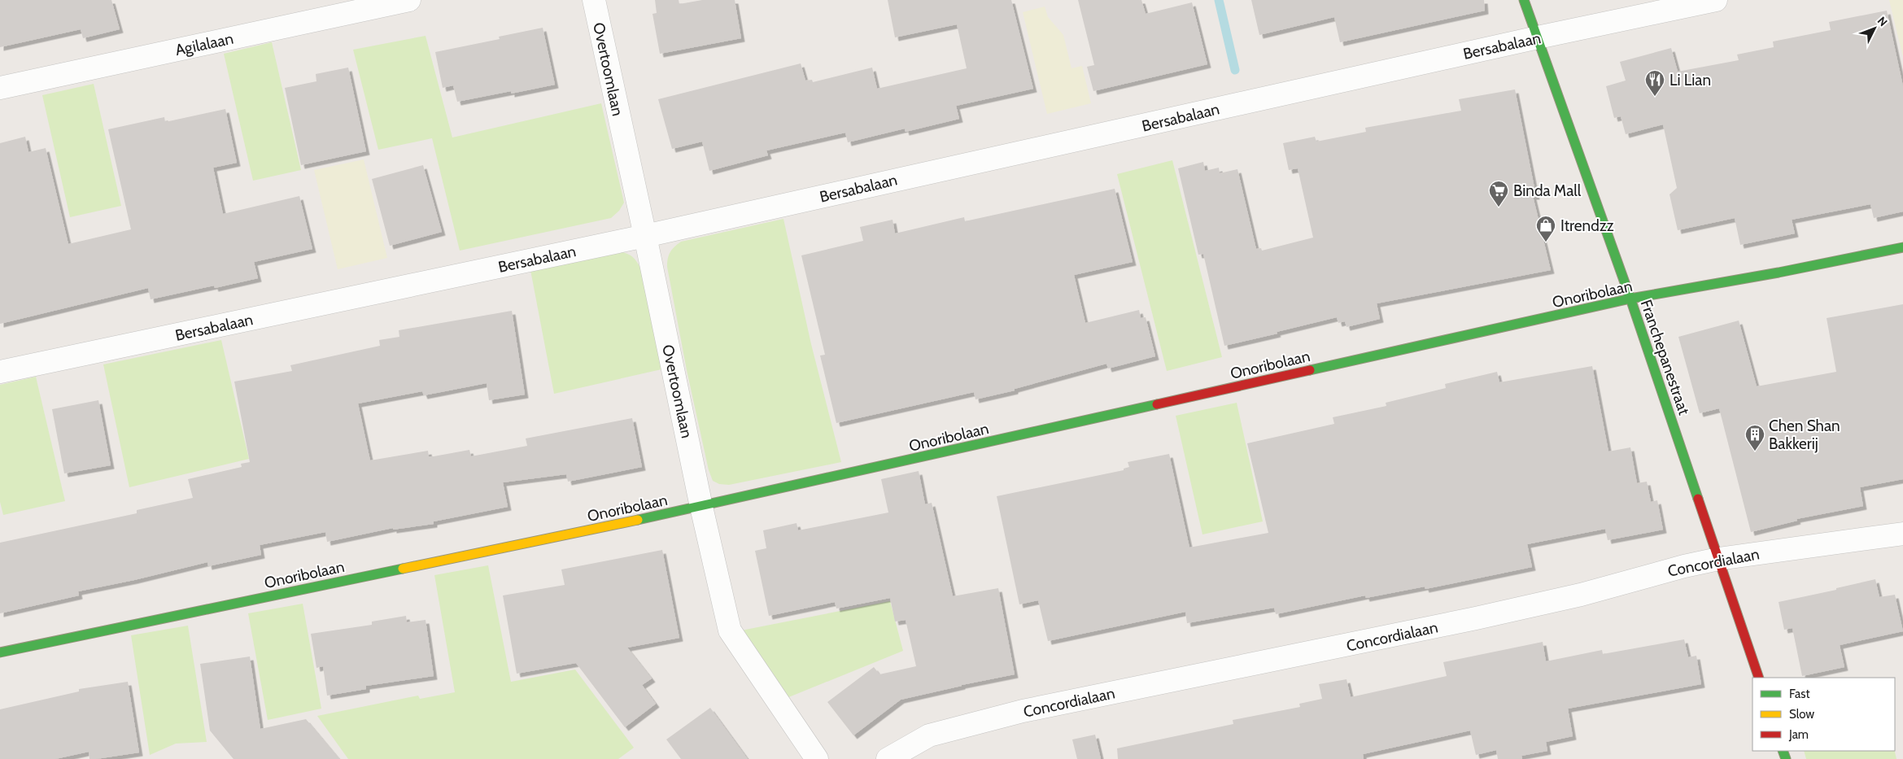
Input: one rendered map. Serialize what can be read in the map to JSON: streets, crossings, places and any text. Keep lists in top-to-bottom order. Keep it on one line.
{"streets":{"street":["Agilalaan","Bersabalaan","Overtoomlaan","Onoribolaan","Franchepanestraat","Concordialaan"]},"crossings":[["Bersabalaan","Overtoomlaan"],["Bersabalaan","Franchepanestraat"],["Overtoomlaan","Onoribolaan"],["Onoribolaan","Franchepanestraat"],["Franchepanestraat","Concordialaan"]],"places":{"restaurant":["Li Lian"],"supermarket":["Binda Mall"],"shop":["Itrendzz"],"building":["Chen Shan Bakkerij"]},"legend":["Fast","Slow","Jam"],"north":"top right"}
